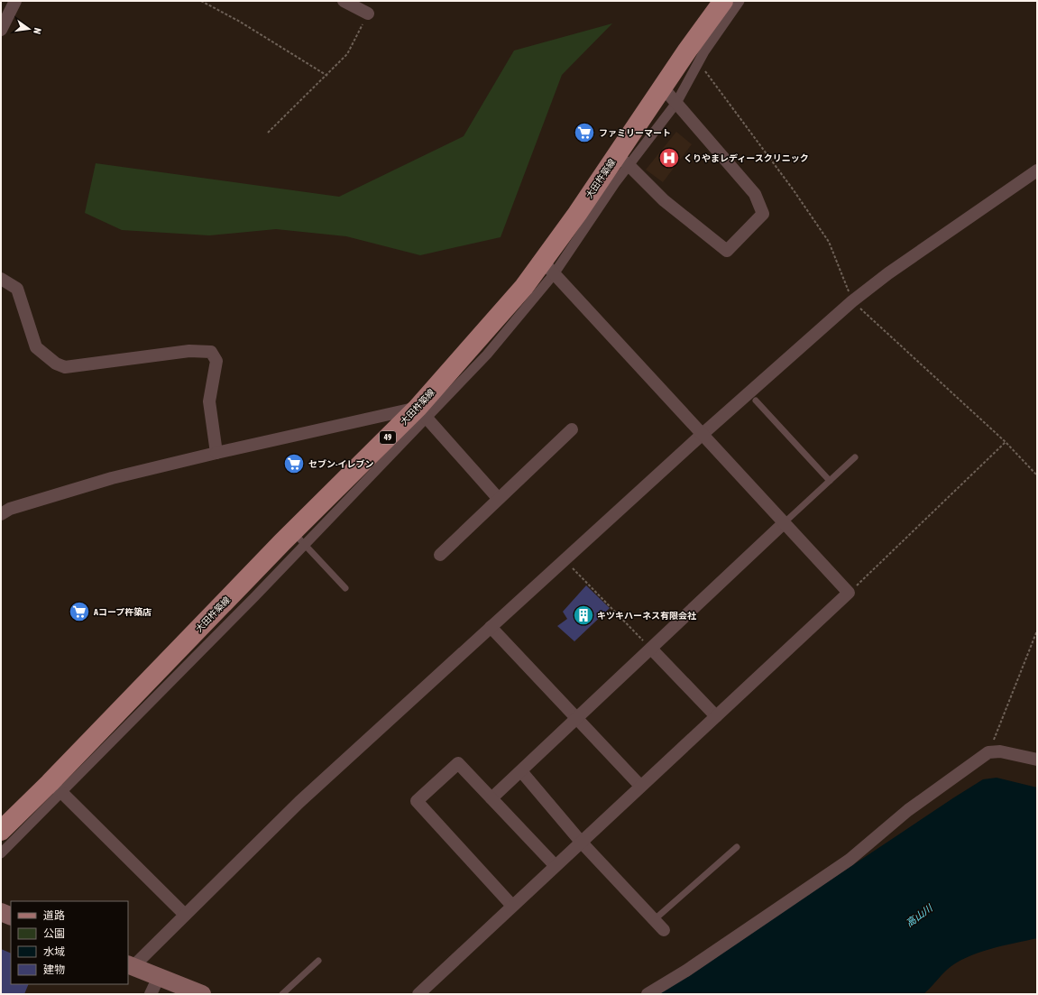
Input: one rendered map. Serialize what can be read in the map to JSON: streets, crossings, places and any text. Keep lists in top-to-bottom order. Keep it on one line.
{"streets":{"main road":["大田杵築線","49"]},"water":["高山川"],"places":{"supermarket":["ファミリーマート","セブン-イレブン","Aコープ杵築店"],"hospital":["くりやまレディースクリニック"],"building":["キツキハーネス有限会社"]},"legend":["道路","公園","水域","建物"],"north":"right"}
